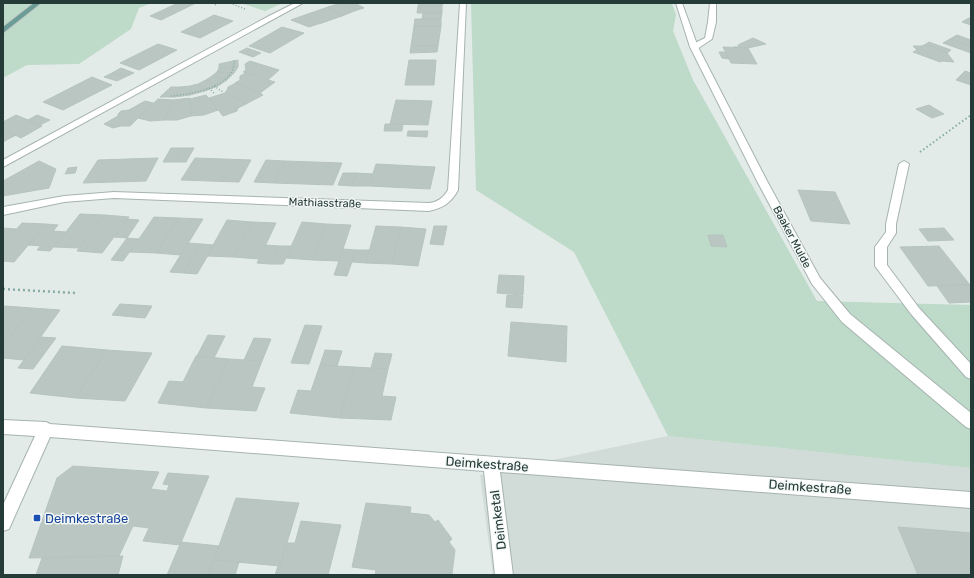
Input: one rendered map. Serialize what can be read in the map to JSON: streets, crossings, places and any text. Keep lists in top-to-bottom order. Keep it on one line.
{"streets":{"street":["Mathiasstraße","Baaker Mulde","Deimkestraße","Deimketal"]},"crossings":[["Deimkestraße","Deimketal"]],"places":{"transit":["Deimkestraße"]}}
